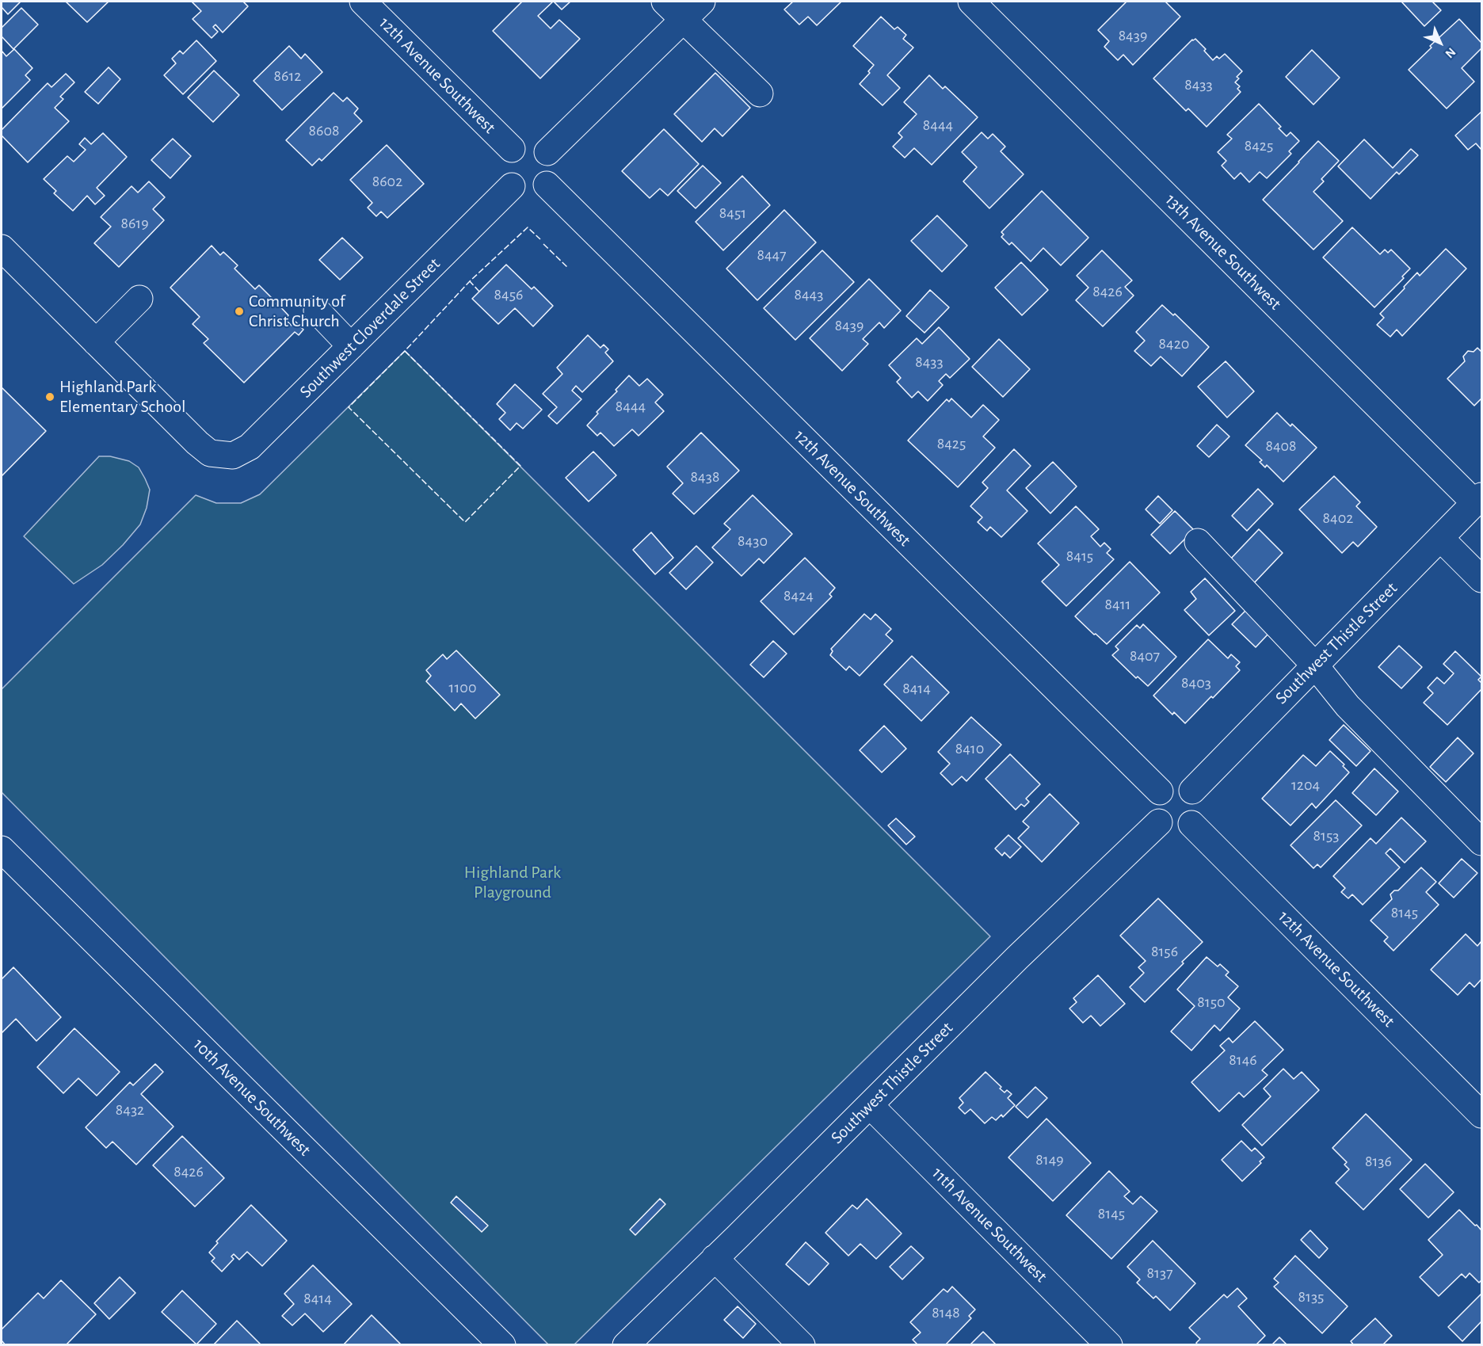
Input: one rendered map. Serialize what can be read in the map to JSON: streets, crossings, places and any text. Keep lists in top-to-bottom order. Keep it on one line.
{"streets":{"street":["12th Avenue Southwest","13th Avenue Southwest","Southwest Cloverdale Street","Southwest Thistle Street","10th Avenue Southwest","11th Avenue Southwest"]},"crossings":[["12th Avenue Southwest","Southwest Cloverdale Street"],["12th Avenue Southwest","Southwest Thistle Street"],["13th Avenue Southwest","Southwest Thistle Street"],["Southwest Thistle Street","11th Avenue Southwest"]],"parks":["Highland Park Playground"],"places":["Community of Christ Church","Highland Park Elementary School"],"house_numbers":["8439","8612","8433","8444","8608","8425","8602","8451","8619","8447","8426","8456","8443","8439","8420","8433","8444","8425","8408","8438","8402","8430","8415","8424","8411","8407","8403","1100","8414","8410","1204","8153","8145","8156","8150","8146","8432","8149","8136","8426","8145","8137","8135","8414","8148"],"north":"bottom right"}
